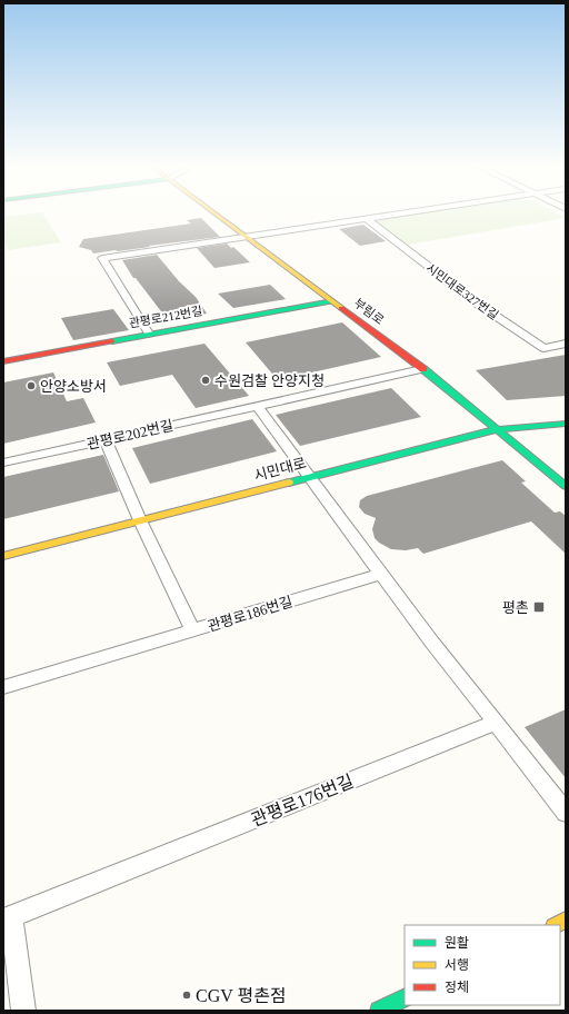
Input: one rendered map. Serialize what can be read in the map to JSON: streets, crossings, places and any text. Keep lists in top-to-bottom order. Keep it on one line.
{"streets":{"street":["시민대로327번길","부림로","관평로212번길","관평로202번길","시민대로","관평로186번길","관평로176번길"]},"crossings":[["부림로","관평로212번길"],["부림로","관평로202번길"],["부림로","시민대로"]],"places":{"other":["수원검찰 안양지청","안양소방서","CGV 평촌점"],"transit":["평촌"]},"legend":["원활","서행","정체"]}
